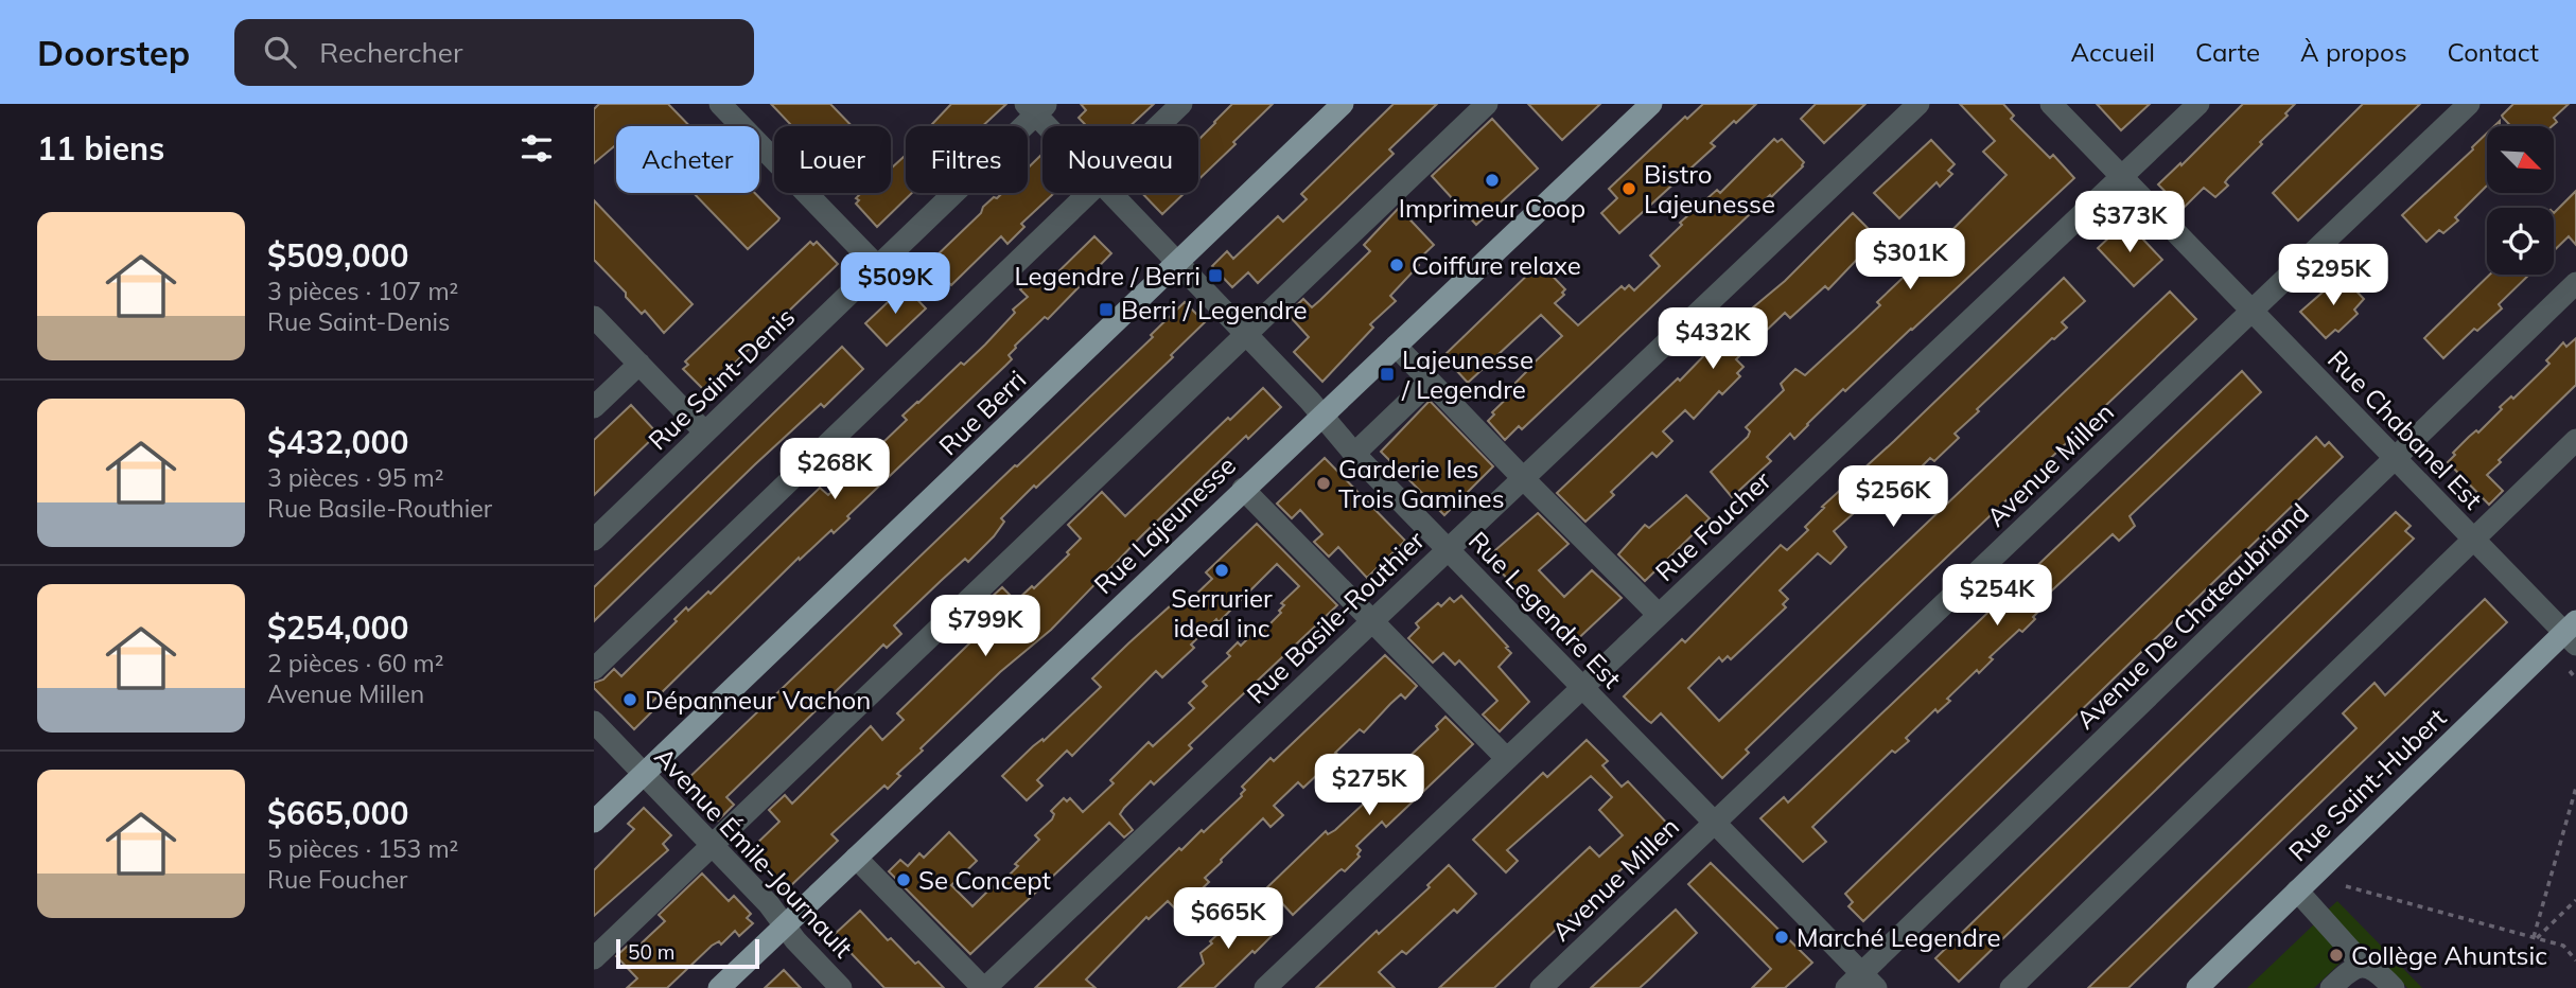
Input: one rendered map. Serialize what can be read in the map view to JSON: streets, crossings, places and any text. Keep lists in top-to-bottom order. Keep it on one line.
{"streets":{"main road":["Rue Berri","Rue Lajeunesse","Rue Saint-Hubert"],"street":["Rue Saint-Denis","Rue Chabanel Est","Avenue Millen","Rue Foucher","Rue Legendre Est","Avenue De Chateaubriand","Rue Basile-Routhier","Avenue Émile-Journault"]},"crossings":[["Rue Saint-Denis","Rue Legendre Est"],["Rue Berri","Rue Legendre Est"],["Rue Berri","Avenue Émile-Journault"],["Rue Chabanel Est","Avenue Millen"],["Rue Chabanel Est","Rue Foucher"],["Rue Chabanel Est","Avenue De Chateaubriand"],["Rue Chabanel Est","Rue Saint-Hubert"],["Avenue Millen","Rue Legendre Est"],["Rue Lajeunesse","Rue Legendre Est"],["Rue Lajeunesse","Avenue Émile-Journault"],["Rue Foucher","Rue Legendre Est"],["Rue Legendre Est","Avenue De Chateaubriand"],["Rue Legendre Est","Rue Basile-Routhier"]],"places":{"other":["Imprimeur Coop","Bistro Lajeunesse","Coiffure relaxe","Garderie les Trois Gamines","Serrurier ideal inc","Dépanneur Vachon","Se Concept","Marché Legendre","Collège Ahuntsic"],"transit":["Legendre / Berri","Berri / Legendre","Lajeunesse / Legendre"]},"scale_bar":"50 m","north":"bottom right","page":{"header":"Doorstep","search":"Rechercher","nav":["Accueil","Carte","À propos","Contact"],"heading":"11 biens","chip":["Acheter","Louer","Filtres","Nouveau"],"price":["$373K","$301K","$295K","$509K","$432K","$268K","$256K","$254K","$799K","$275K","$665K"],"list":[{"name":"$509,000","note":"3 pièces · 107 m² · Rue Saint-Denis"},{"name":"$432,000","note":"3 pièces · 95 m² · Rue Basile-Routhier"},{"name":"$254,000","note":"2 pièces · 60 m² · Avenue Millen"},{"name":"$665,000","note":"5 pièces · 153 m² · Rue Foucher"}],"scale":"50 m"}}
